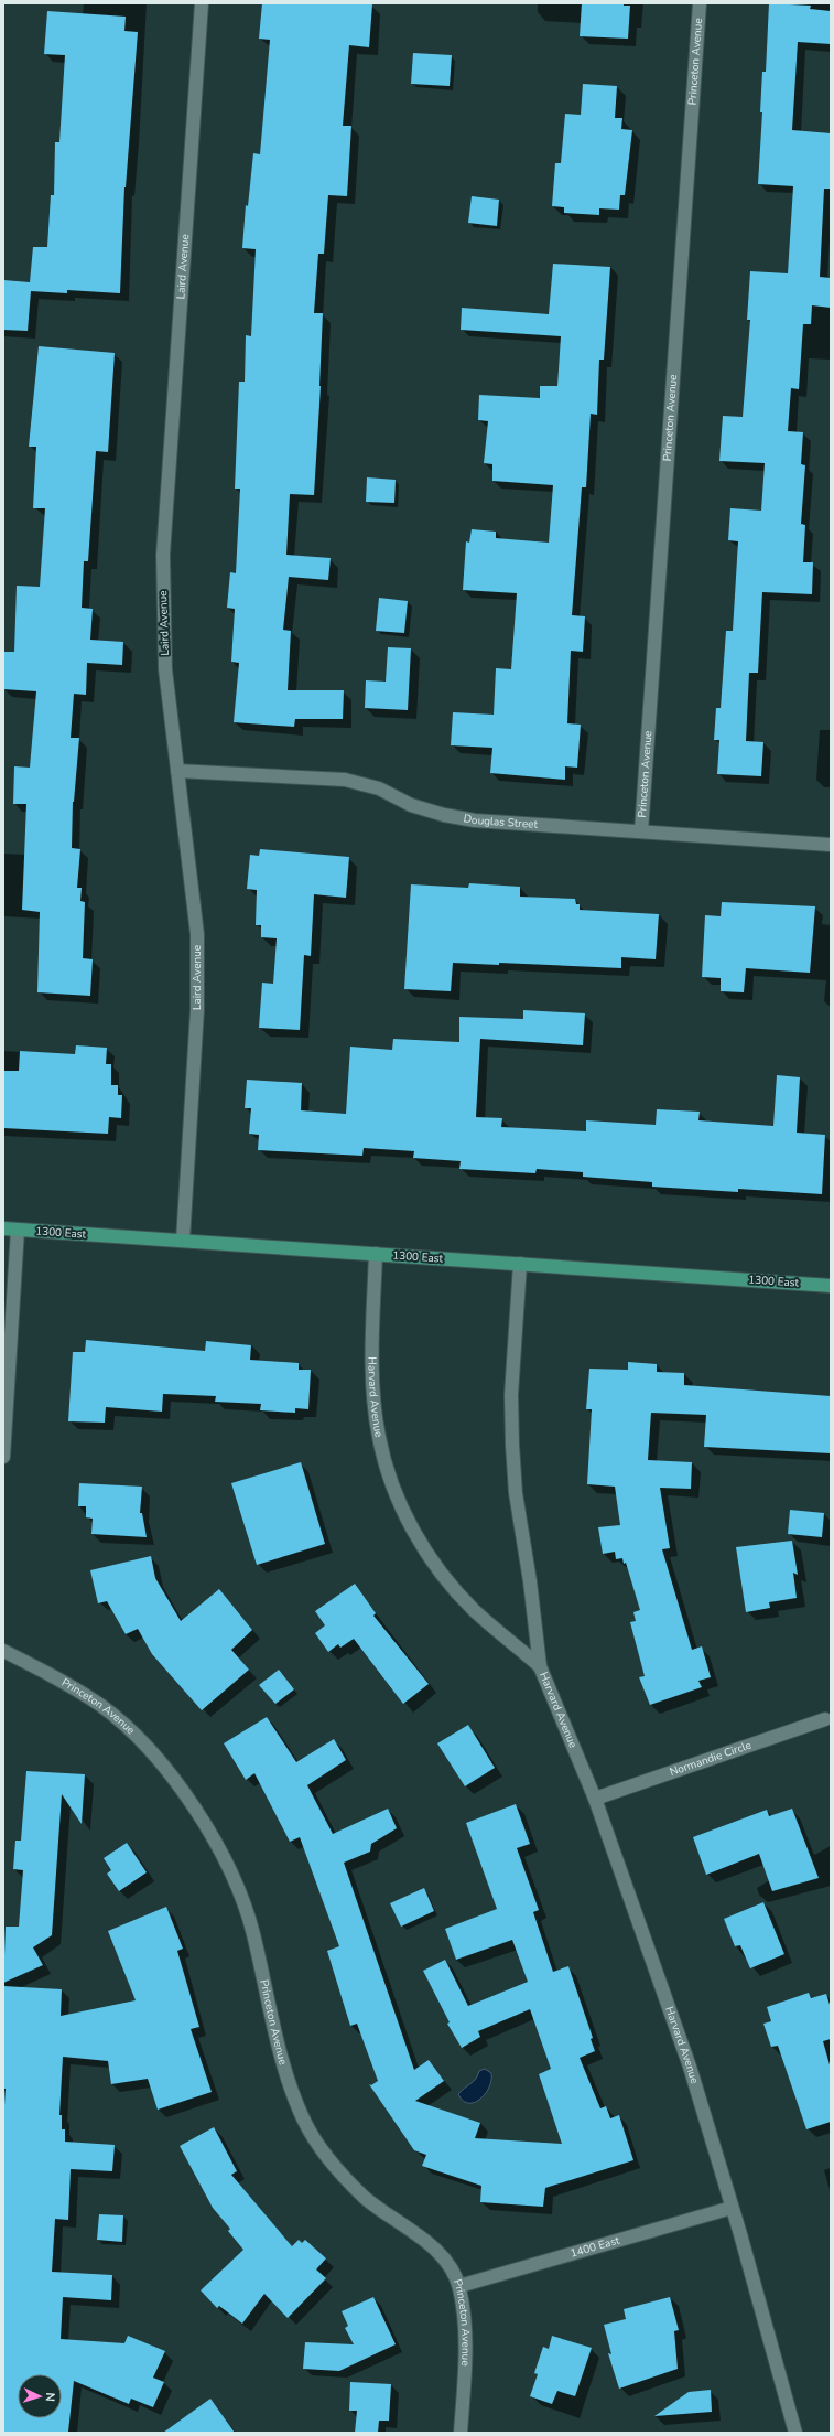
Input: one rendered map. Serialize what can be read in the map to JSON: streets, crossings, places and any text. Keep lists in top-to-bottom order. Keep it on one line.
{"streets":{"main road":["1300 East"],"street":["Princeton Avenue","Laird Avenue","Douglas Street","Harvard Avenue","Normandie Circle","1400 East"]},"crossings":[["Princeton Avenue","Douglas Street"],["Princeton Avenue","1400 East"],["Laird Avenue","Douglas Street"],["Laird Avenue","1300 East"],["1300 East","Harvard Avenue"],["Harvard Avenue","Normandie Circle"],["Harvard Avenue","1400 East"]],"north":"right"}
